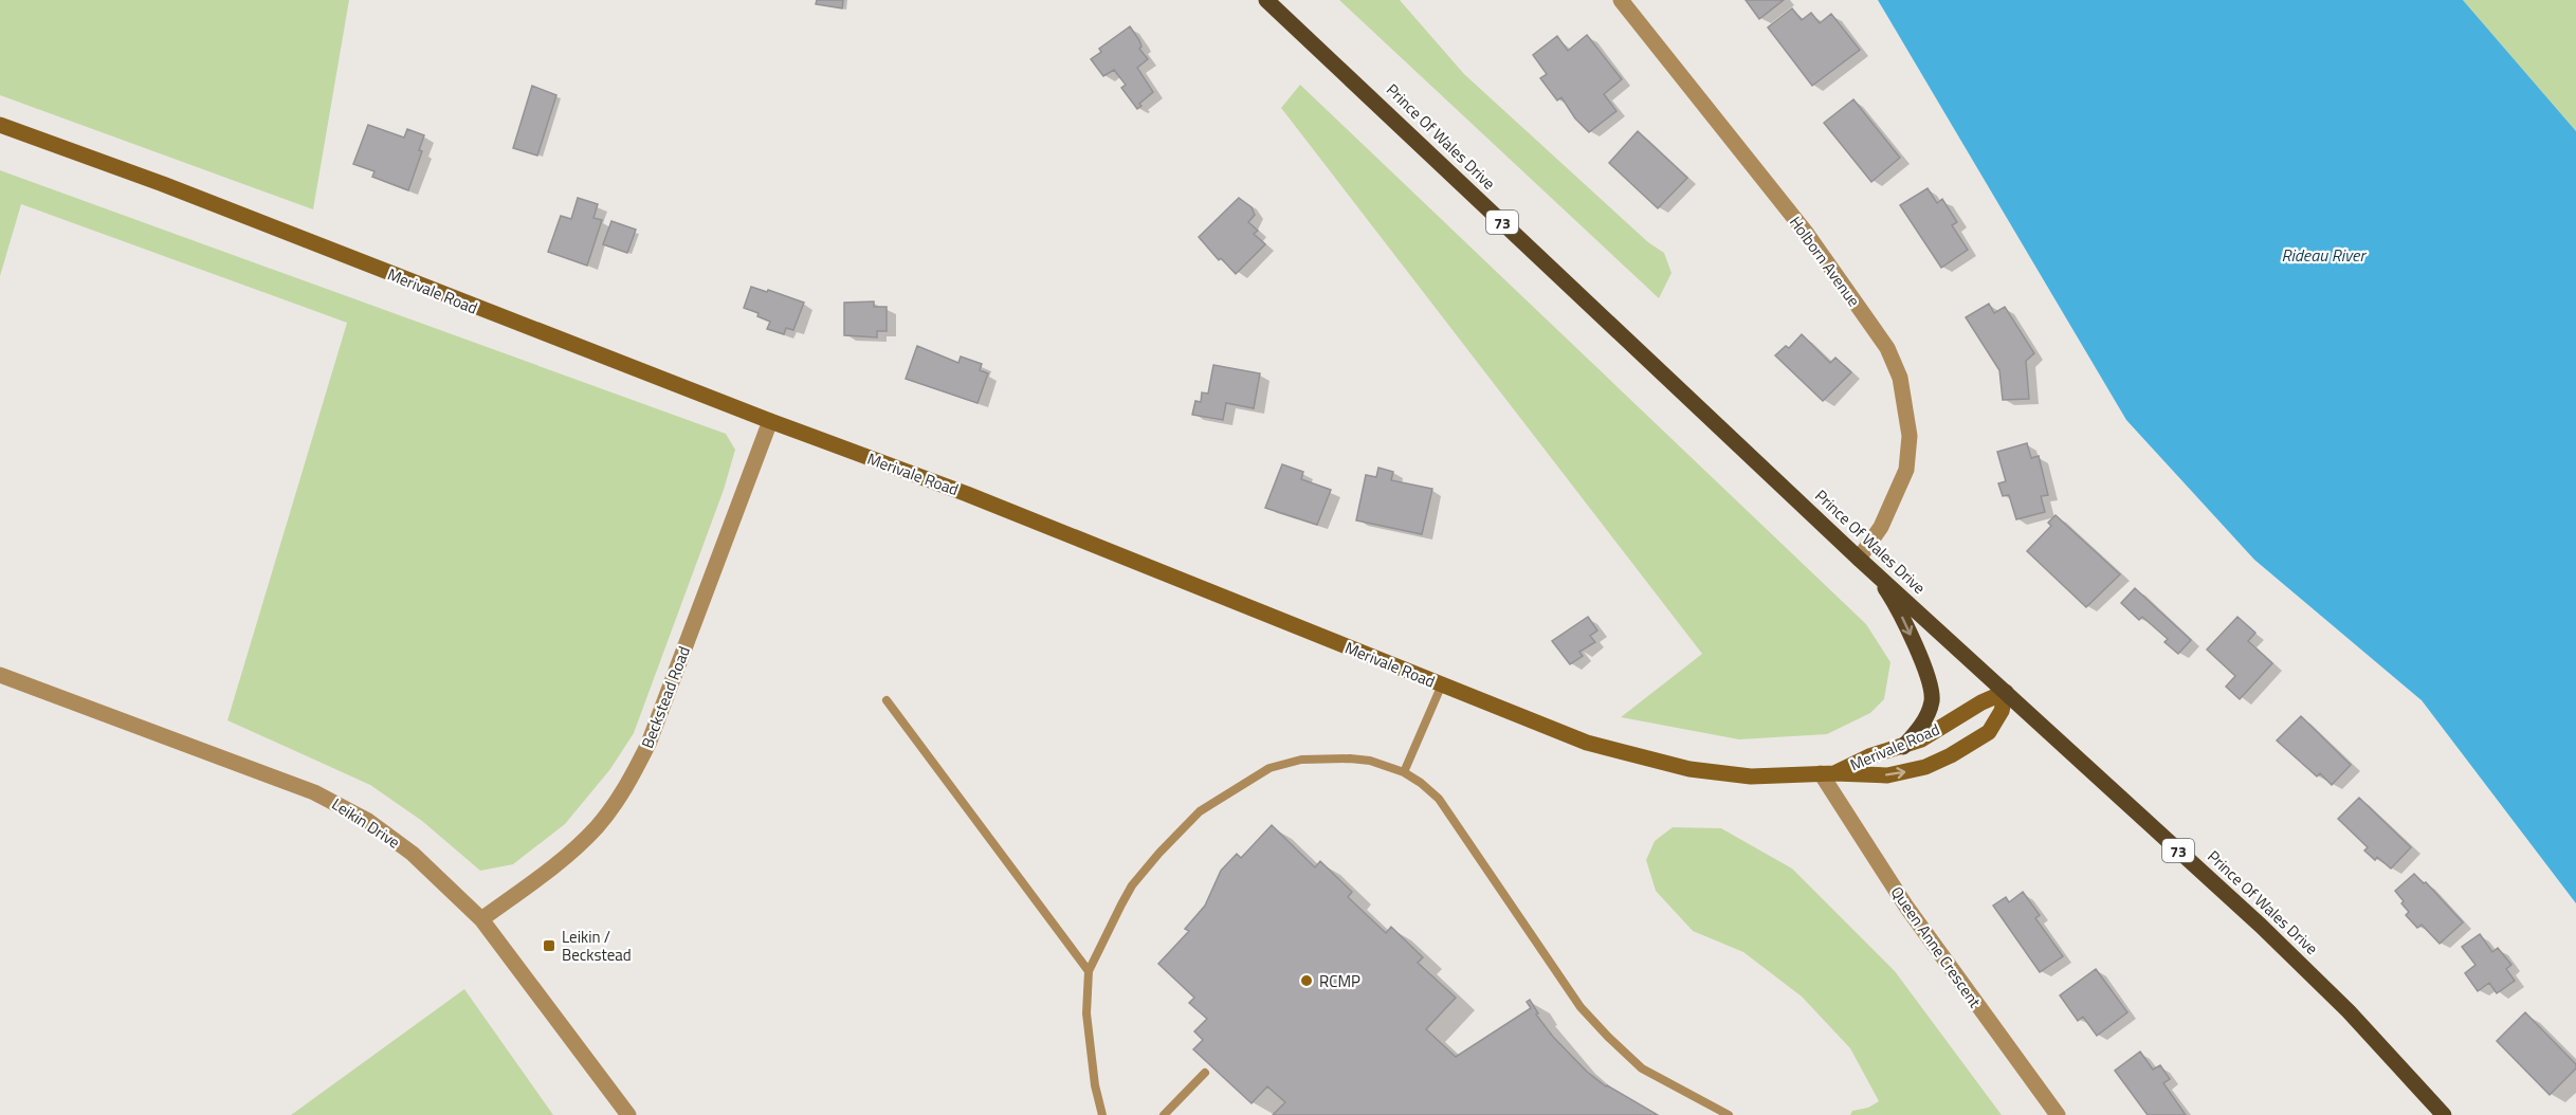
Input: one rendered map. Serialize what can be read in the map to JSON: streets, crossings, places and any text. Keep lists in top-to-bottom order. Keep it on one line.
{"streets":{"main road":["Prince Of Wales Drive","73","Merivale Road"],"street":["Holborn Avenue","Beckstead Road","Leikin Drive","Queen Anne Crescent"]},"crossings":[["Prince Of Wales Drive","Holborn Avenue"],["Prince Of Wales Drive","Merivale Road"],["Merivale Road","Beckstead Road"],["Merivale Road","Queen Anne Crescent"],["Beckstead Road","Leikin Drive"]],"water":["Rideau River"],"places":{"transit":["Leikin / Beckstead"],"other":["RCMP"]}}
